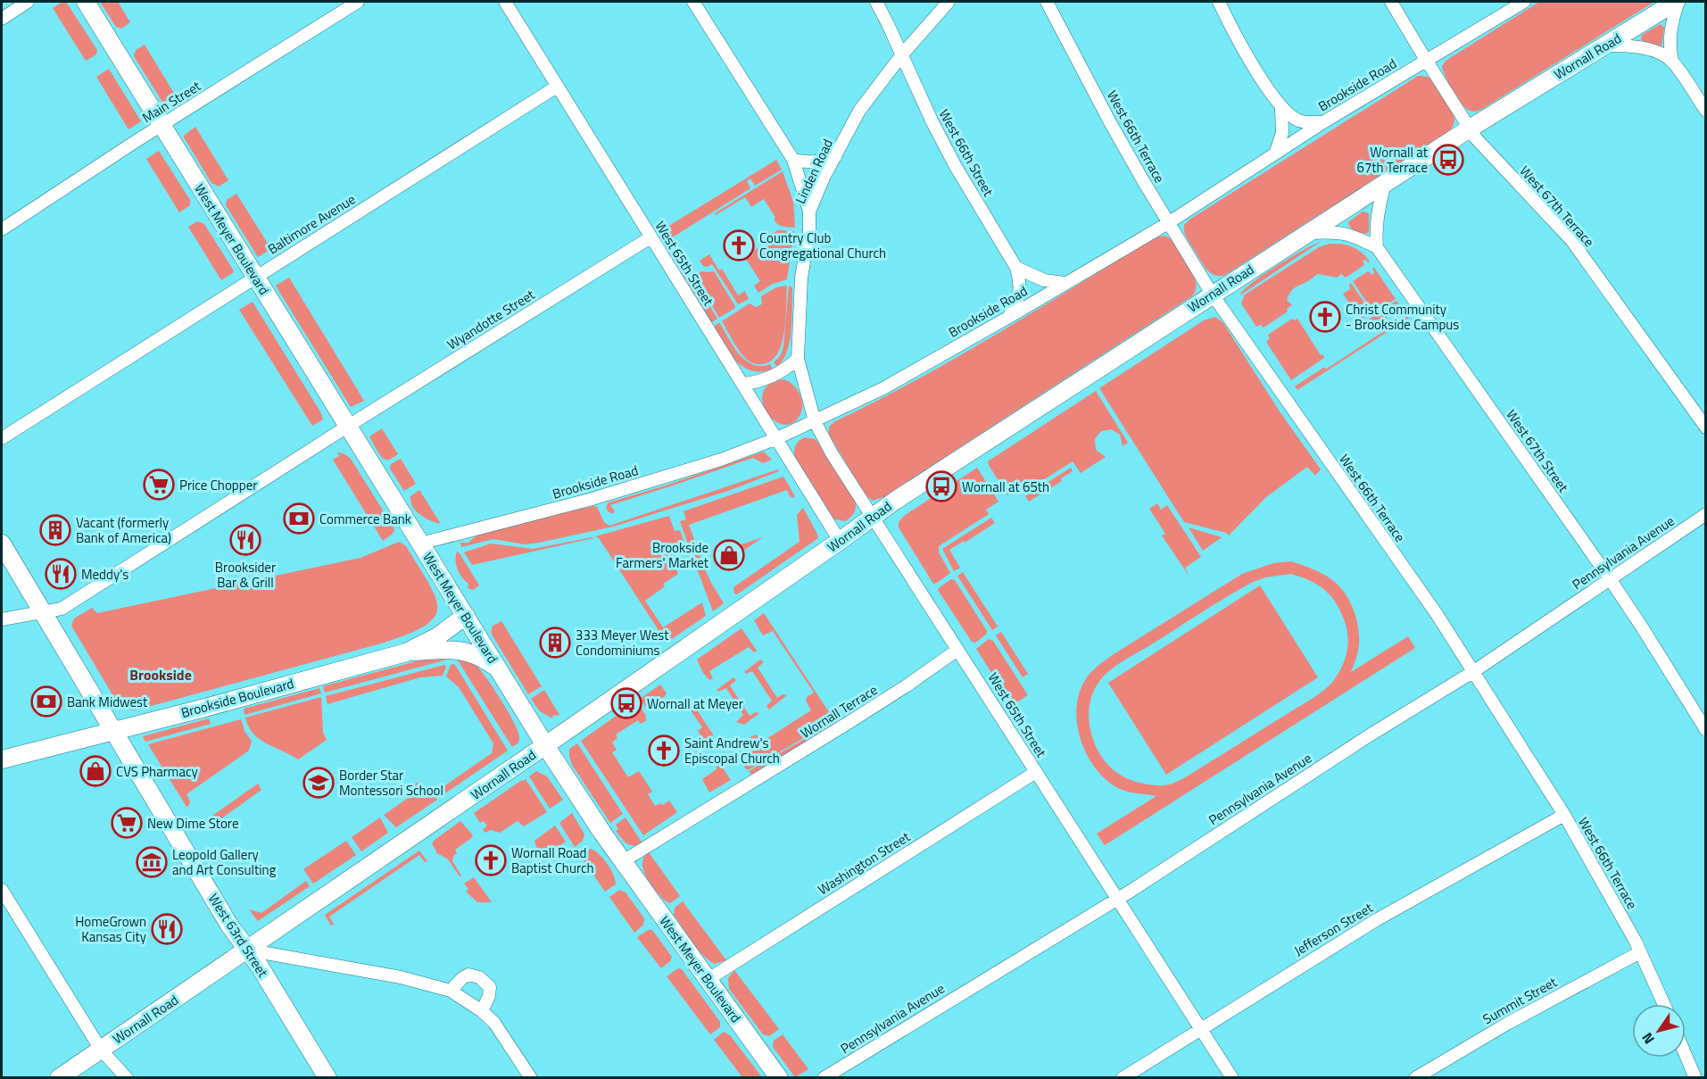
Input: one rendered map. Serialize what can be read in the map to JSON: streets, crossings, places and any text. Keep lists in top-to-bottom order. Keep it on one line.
{"streets":{"main road":["Wornall Road","West Meyer Boulevard","Brookside Boulevard","West 63rd Street"],"street":["Brookside Road","Main Street","West 66th Terrace","West 66th Street","Linden Road","West 67th Terrace","Baltimore Avenue","West 65th Street","Wyandotte Street","West 67th Street","Pennsylvania Avenue","Wornall Terrace","Washington Street","Jefferson Street","Summit Street"]},"crossings":[["Wornall Road","West 66th Terrace"],["Wornall Road","West 67th Terrace"],["Wornall Road","West Meyer Boulevard"],["Wornall Road","West 65th Street"],["Wornall Road","West 63rd Street"],["Brookside Road","West 66th Terrace"],["Brookside Road","West 67th Terrace"],["Brookside Road","West Meyer Boulevard"],["Brookside Road","West 65th Street"],["Main Street","West Meyer Boulevard"],["West 66th Terrace","Pennsylvania Avenue"],["West 66th Terrace","Jefferson Street"],["West 66th Terrace","Summit Street"],["West 66th Street","Linden Road"],["Linden Road","West 65th Street"],["Baltimore Avenue","West Meyer Boulevard"],["Baltimore Avenue","West 65th Street"],["West Meyer Boulevard","Wyandotte Street"],["West Meyer Boulevard","Brookside Boulevard"],["West Meyer Boulevard","Wornall Terrace"],["West Meyer Boulevard","Washington Street"],["West 65th Street","Wyandotte Street"],["West 65th Street","Pennsylvania Avenue"],["West 65th Street","Wornall Terrace"],["West 65th Street","Washington Street"],["West 65th Street","Jefferson Street"],["Wyandotte Street","West 63rd Street"],["West 67th Street","Pennsylvania Avenue"],["Brookside Boulevard","West 63rd Street"]],"districts":["Brookside"],"places":{"bus stop":["Wornall at 67th Terrace","Wornall at 65th","Wornall at Meyer"],"church":["Country Club Congregational Church","Christ Community - Brookside Campus","Saint Andrew's Episcopal Church","Wornall Road Baptist Church"],"supermarket":["Price Chopper","New Dime Store"],"bank":["Commerce Bank","Bank Midwest"],"building":["Vacant (formerly Bank of America)","333 Meyer West Condominiums"],"restaurant":["Brooksider Bar & Grill","Meddy's","HomeGrown Kansas City"],"shop":["Brookside Farmers' Market","CVS Pharmacy"],"school or university":["Border Star Montessori School"],"museum":["Leopold Gallery and Art Consulting"]},"north":"bottom left"}
